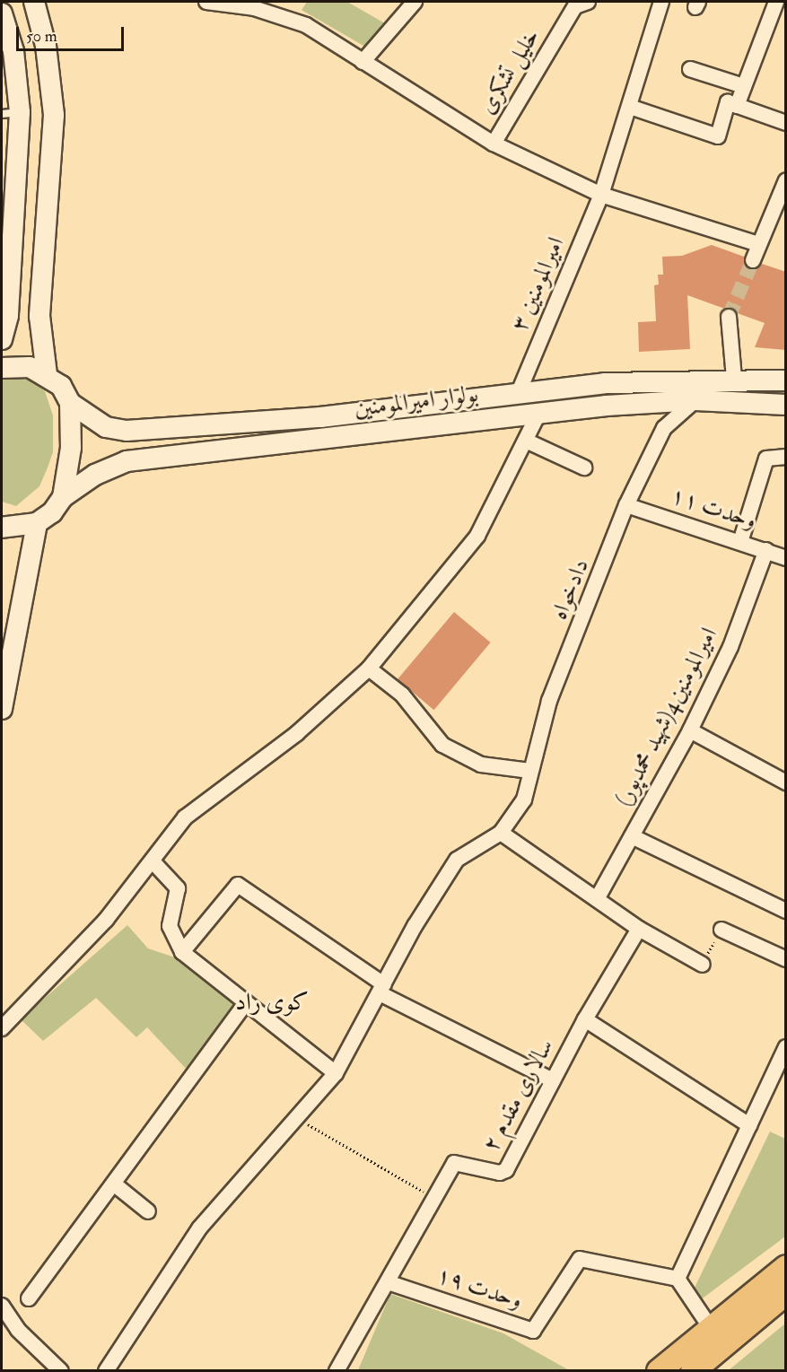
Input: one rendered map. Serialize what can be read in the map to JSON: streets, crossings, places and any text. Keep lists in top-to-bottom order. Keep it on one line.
{"streets":{"street":["خلیل تشکری","امیرالمومنین ۳","بولوار امیرالمومنین","وحدت ۱۱","دادخواه","امیرالمومنین4(شهید محمدپور)","سالاری مقدم ۲","وحدت ۱۹"]},"crossings":[["امیرالمومنین ۳","بولوار امیرالمومنین"],["وحدت ۱۱","دادخواه"],["وحدت ۱۱","امیرالمومنین4(شهید محمدپور)"],["سالاری مقدم ۲","وحدت ۱۹"]],"districts":["کوی راد"],"scale_bar":"50 m"}
